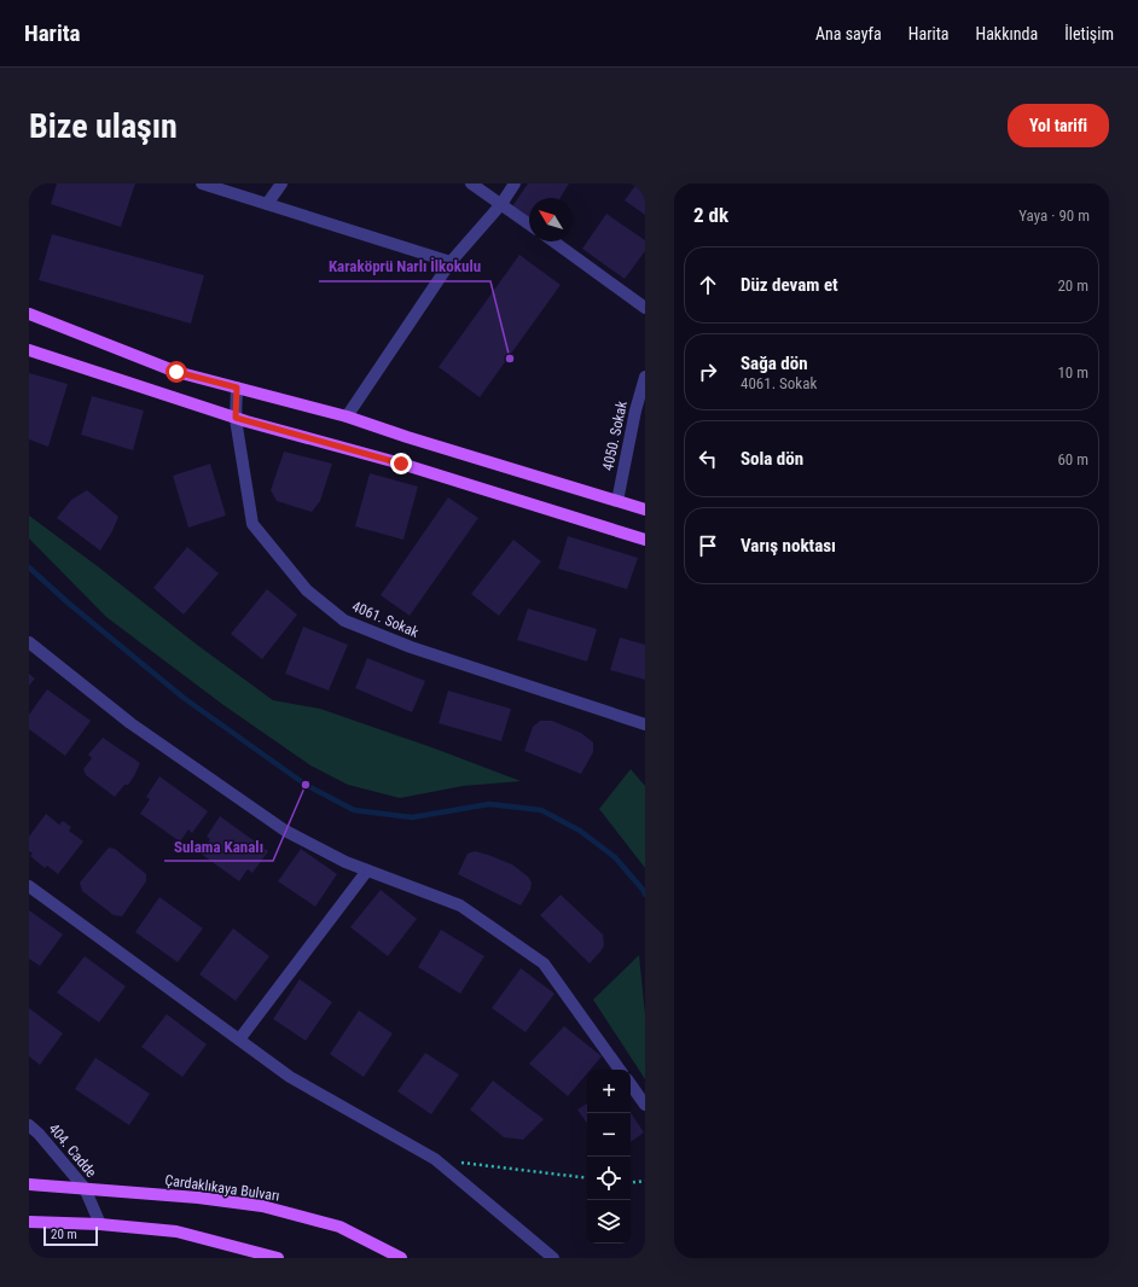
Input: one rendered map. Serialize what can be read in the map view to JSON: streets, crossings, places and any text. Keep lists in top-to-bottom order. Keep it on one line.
{"streets":{"main road":["Çardaklıkaya Bulvarı"],"street":["4050. Sokak","4061. Sokak","404. Cadde"]},"crossings":[["404. Cadde","Çardaklıkaya Bulvarı"]],"places":["Karaköprü Narlı İlkokulu","Sulama Kanalı"],"scale_bar":"20 m","north":"top left","page":{"header":"Harita","nav":["Ana sayfa","Harita","Hakkında","İletişim"],"buttons":"Yol tarifi","title":"Bize ulaşın","heading":["2 dk","Yaya · 90 m"],"list":[["Düz devam et","20 m"],["Sağa dön","4061. Sokak","10 m"],["Sola dön","60 m"],"Varış noktası"],"map_buttons":["+","−"],"scale":"20 m"}}
